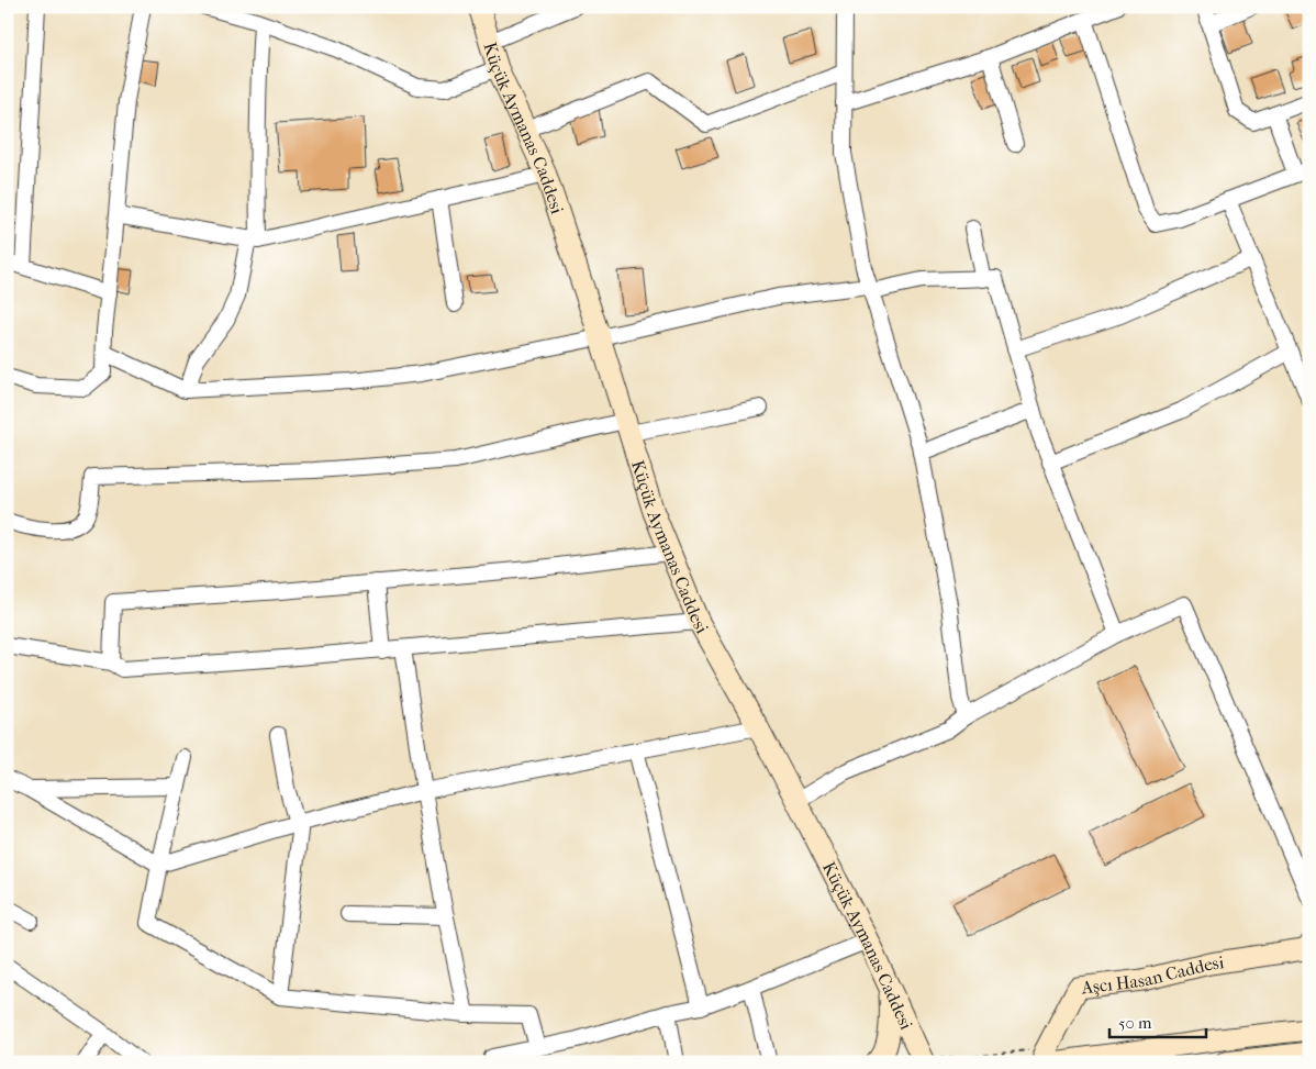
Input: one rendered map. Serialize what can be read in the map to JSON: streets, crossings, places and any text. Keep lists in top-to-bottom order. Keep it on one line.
{"streets":{"street":["Küçük Aymanas Caddesi","Aşcı Hasan Caddesi"]},"scale_bar":"50 m"}
